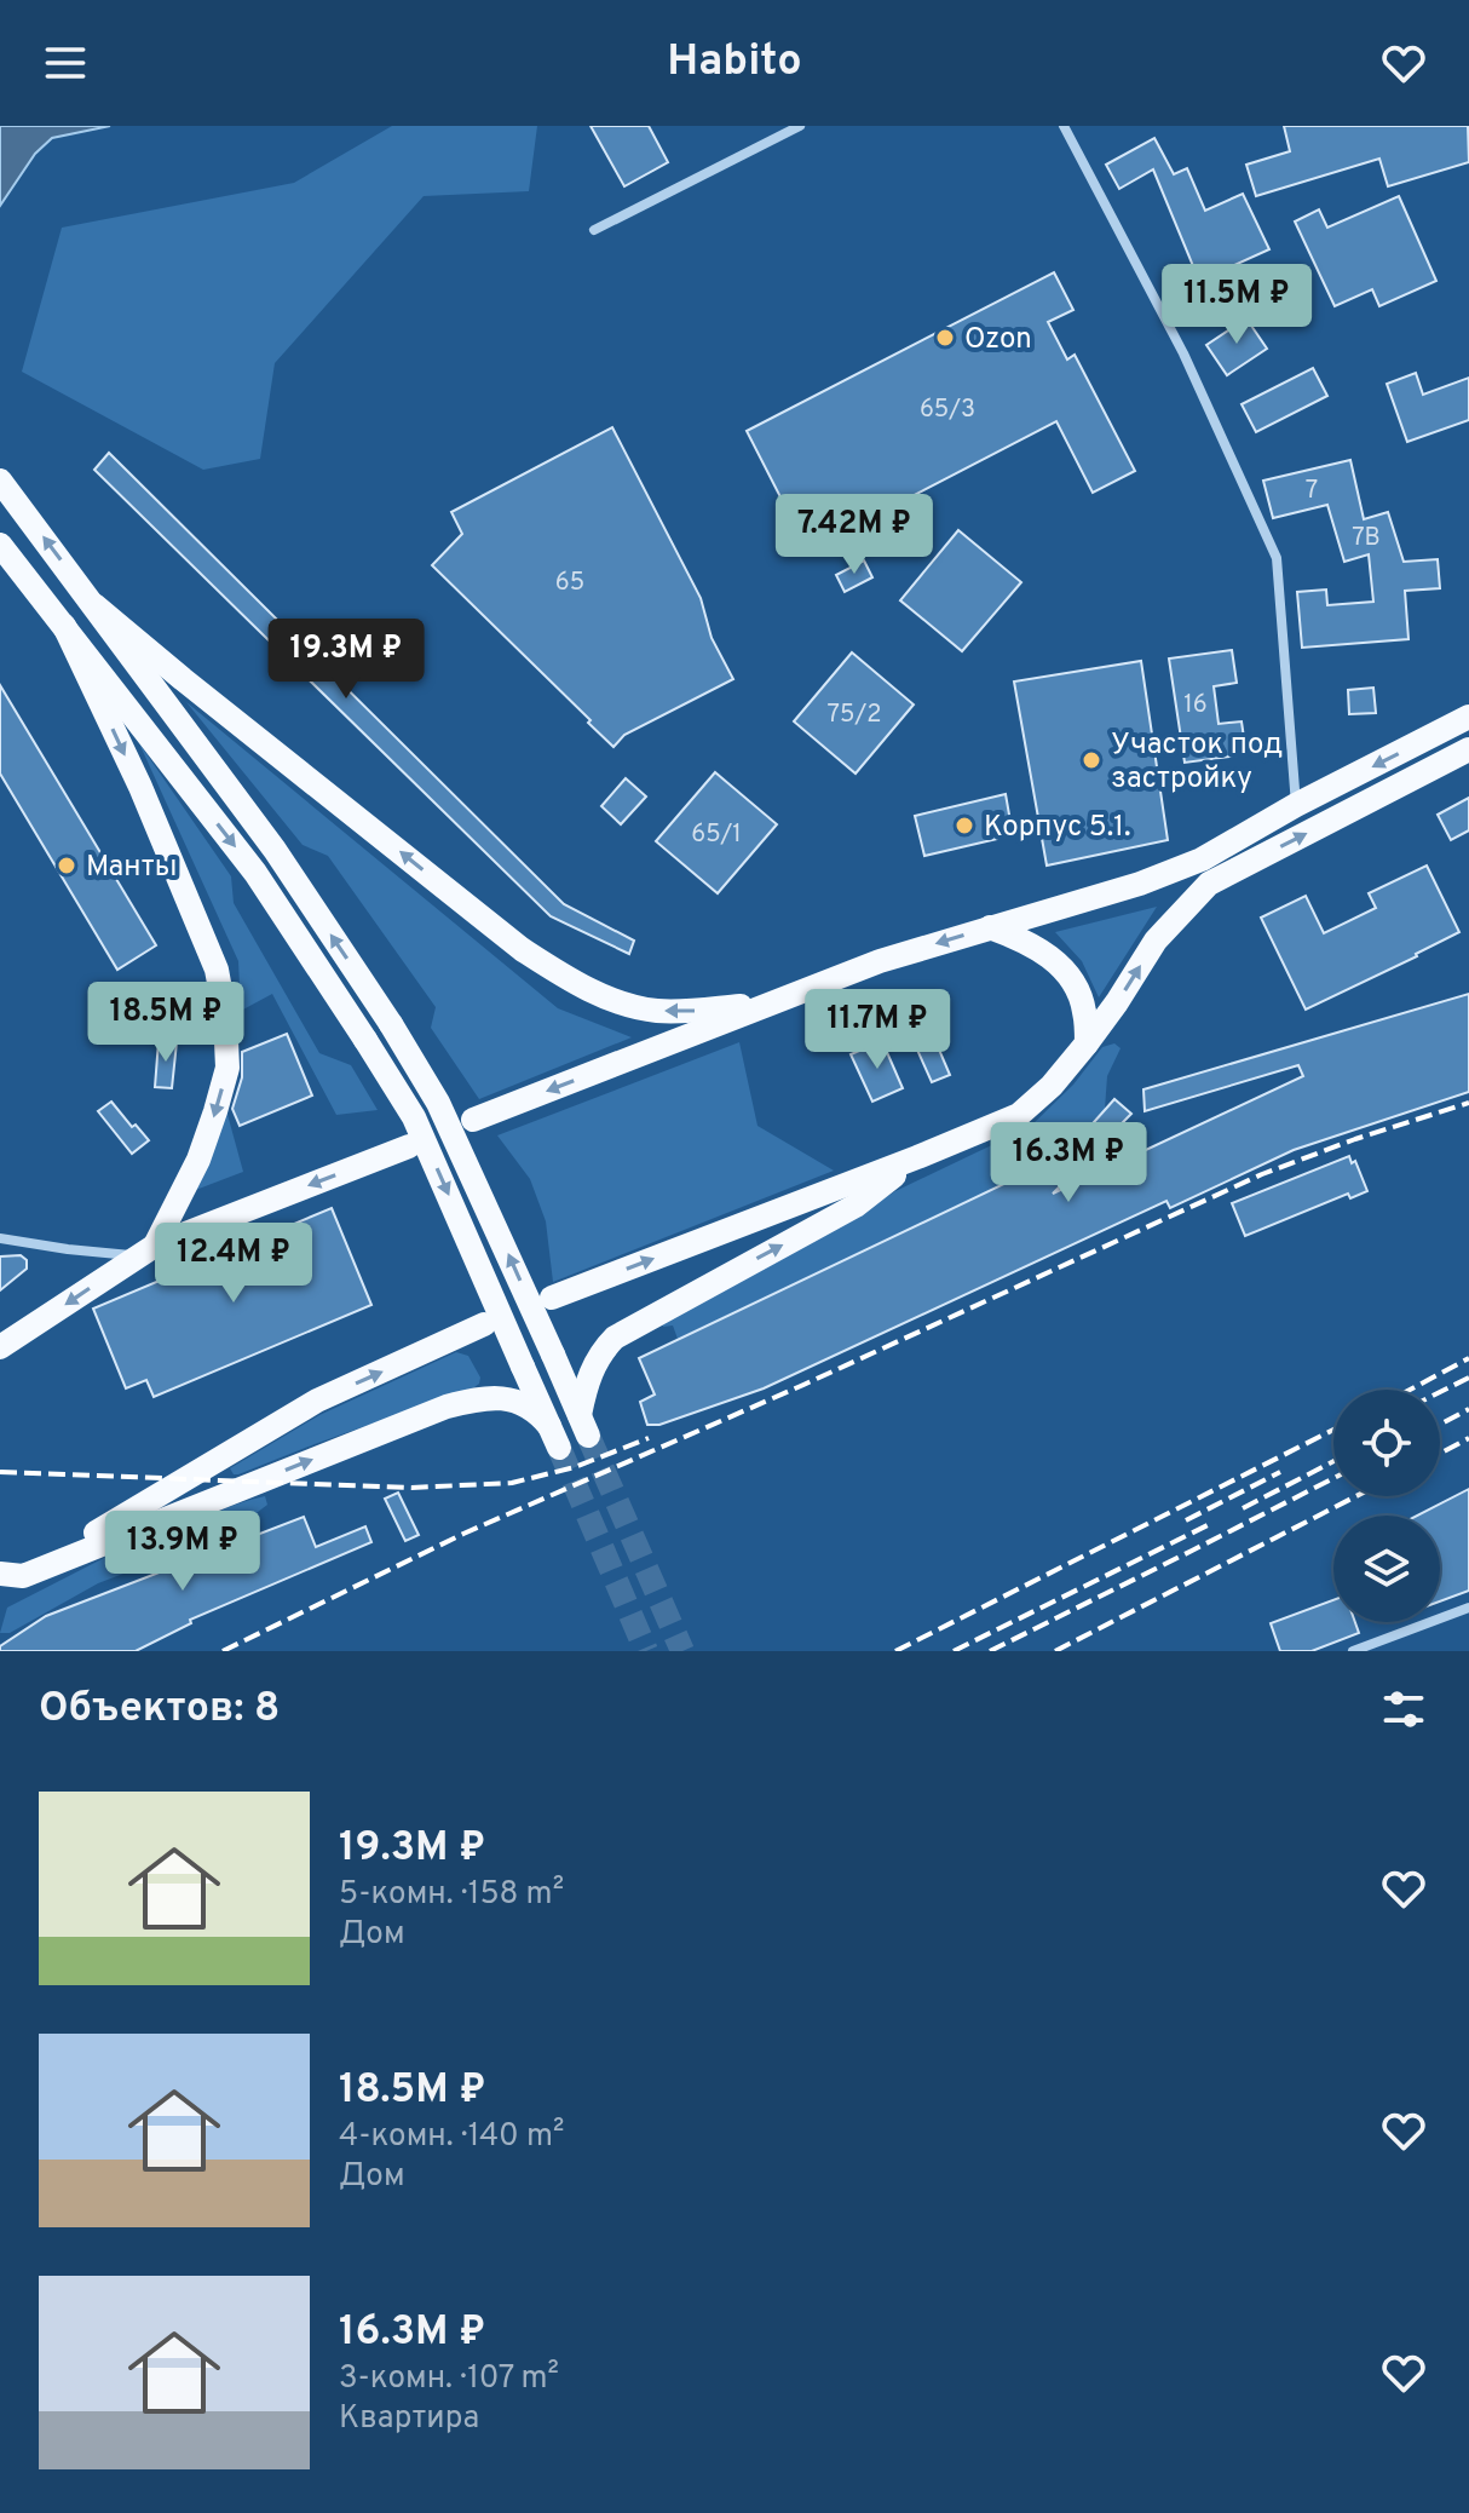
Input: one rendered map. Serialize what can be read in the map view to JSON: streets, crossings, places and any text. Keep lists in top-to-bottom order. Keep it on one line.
{"places":["Ozon","Участок под застройку","Корпус 5.1.","Манты"],"house_numbers":["65/3","7","7В","65","16","75/2","65/1"],"page":{"header":"Habito","price":["11.5M ₽","7.42M ₽","19.3M ₽","18.5M ₽","11.7M ₽","16.3M ₽","12.4M ₽","13.9M ₽"],"heading":"Объектов: 8","list":[{"name":"19.3M ₽","note":"5-комн. · 158 m² · Дом"},{"name":"18.5M ₽","note":"4-комн. · 140 m² · Дом"},{"name":"16.3M ₽","note":"3-комн. · 107 m² · Квартира"}]}}
